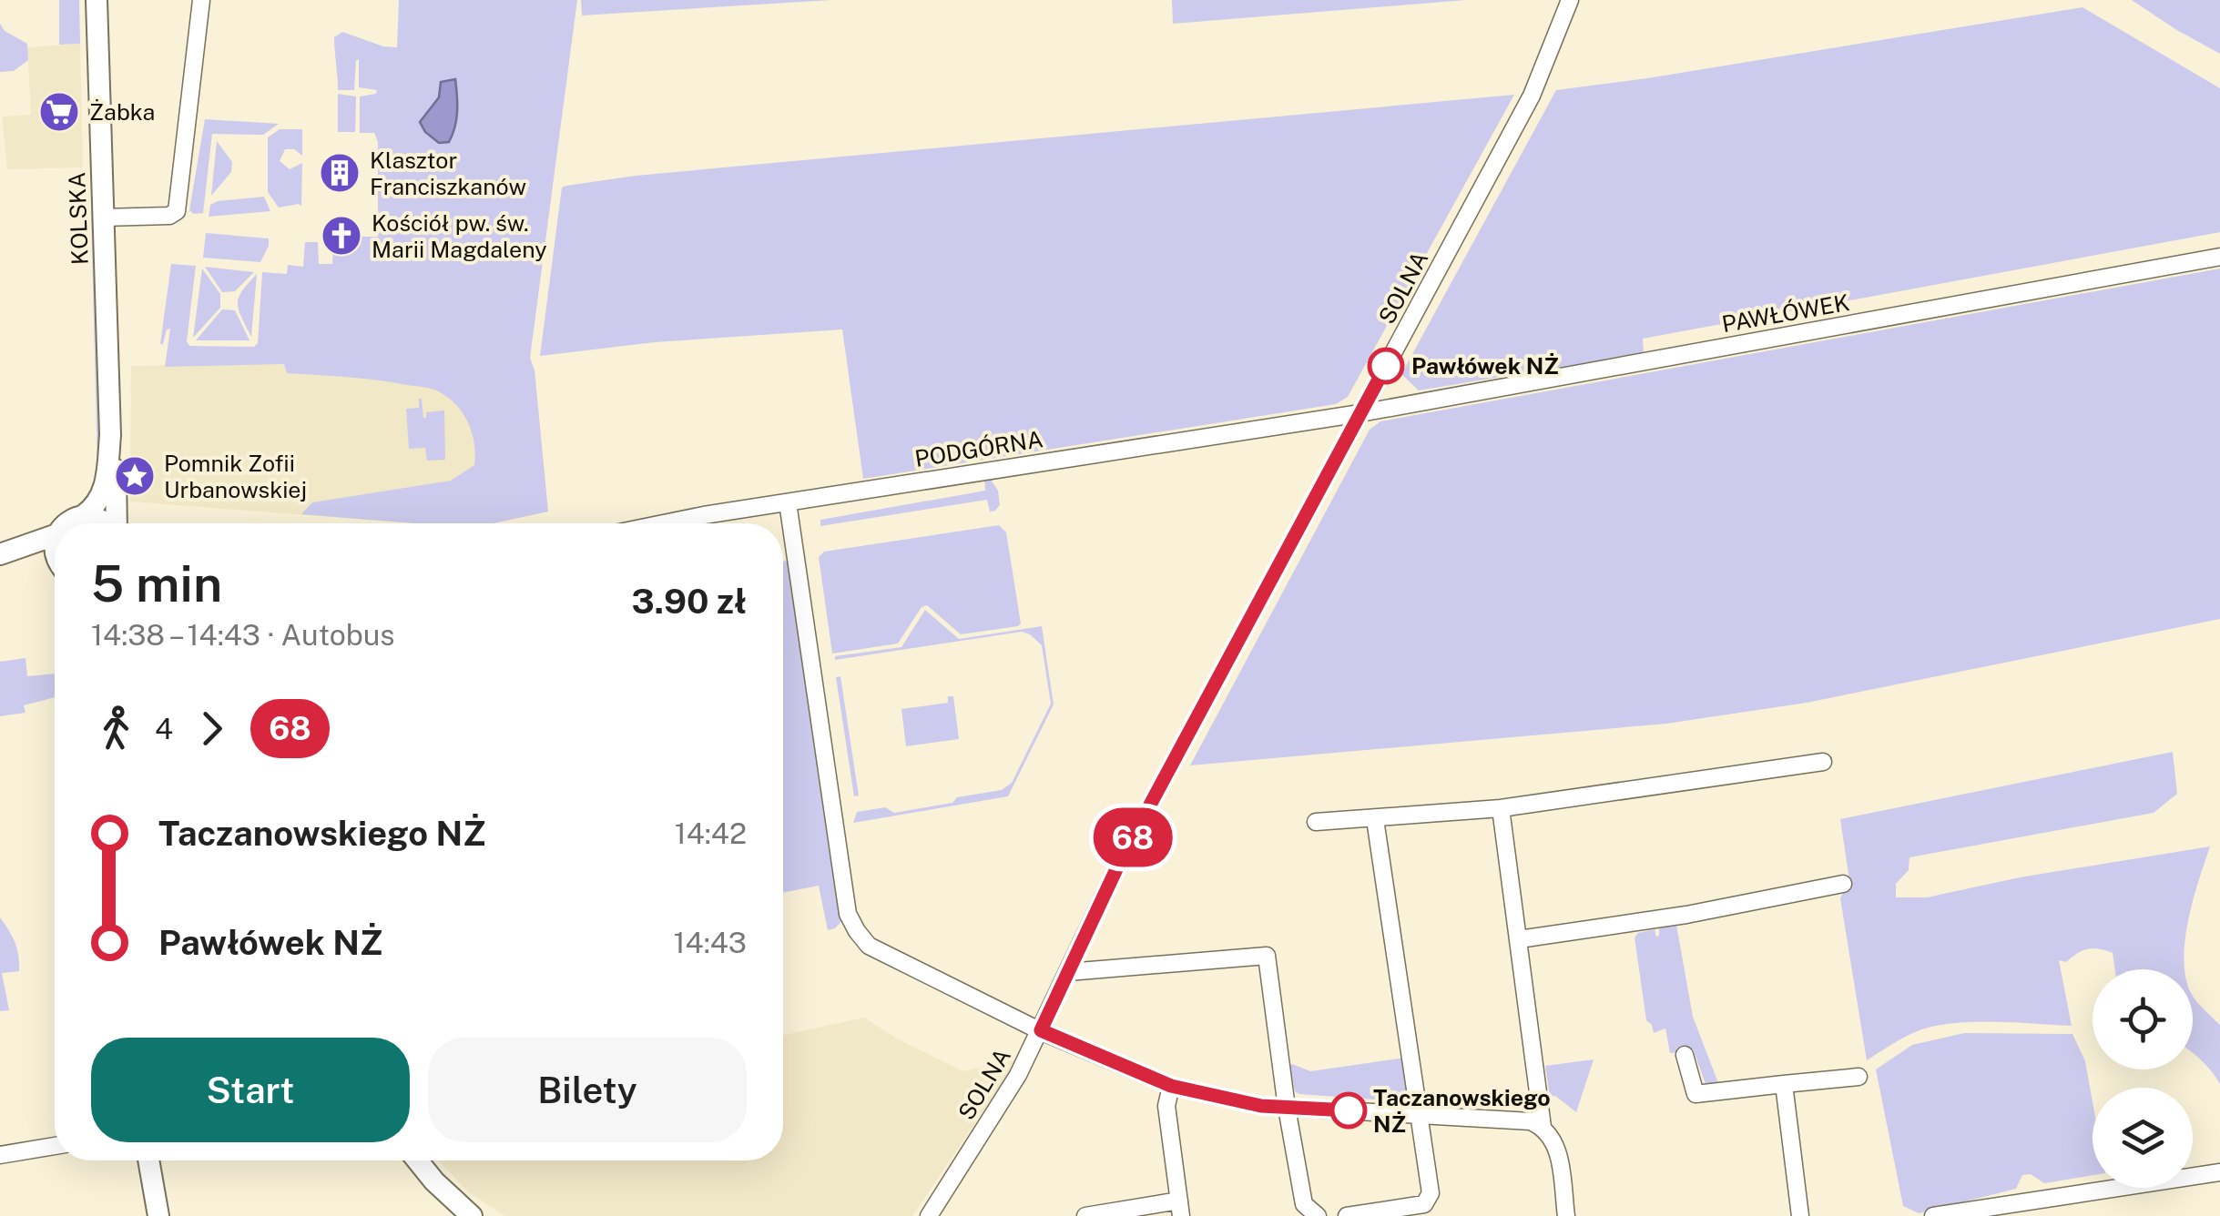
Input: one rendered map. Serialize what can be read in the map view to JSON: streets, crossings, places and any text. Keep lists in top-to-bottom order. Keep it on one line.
{"streets":{"street":["KOLSKA","SOLNA","PAWŁÓWEK","PODGÓRNA"]},"crossings":[["SOLNA","PAWŁÓWEK"],["SOLNA","PODGÓRNA"],["PAWŁÓWEK","PODGÓRNA"]],"places":{"supermarket":["Żabka"],"building":["Klasztor Franciszkanów"],"church":["Kościół pw. św. Marii Magdaleny"],"other":["Pawłówek NŻ","Taczanowskiego NŻ"],"place":["Pomnik Zofii Urbanowskiej"]},"lines":["bus line 68"],"page":{"on_map":"68","heading":["5 min","14:38 – 14:43 · Autobus","3.90 zł"],"legs":["4","68"],"list":[{"name":"Taczanowskiego NŻ","value":"14:42"},{"name":"Pawłówek NŻ","value":"14:43"}],"buttons":["Start","Bilety"]}}
